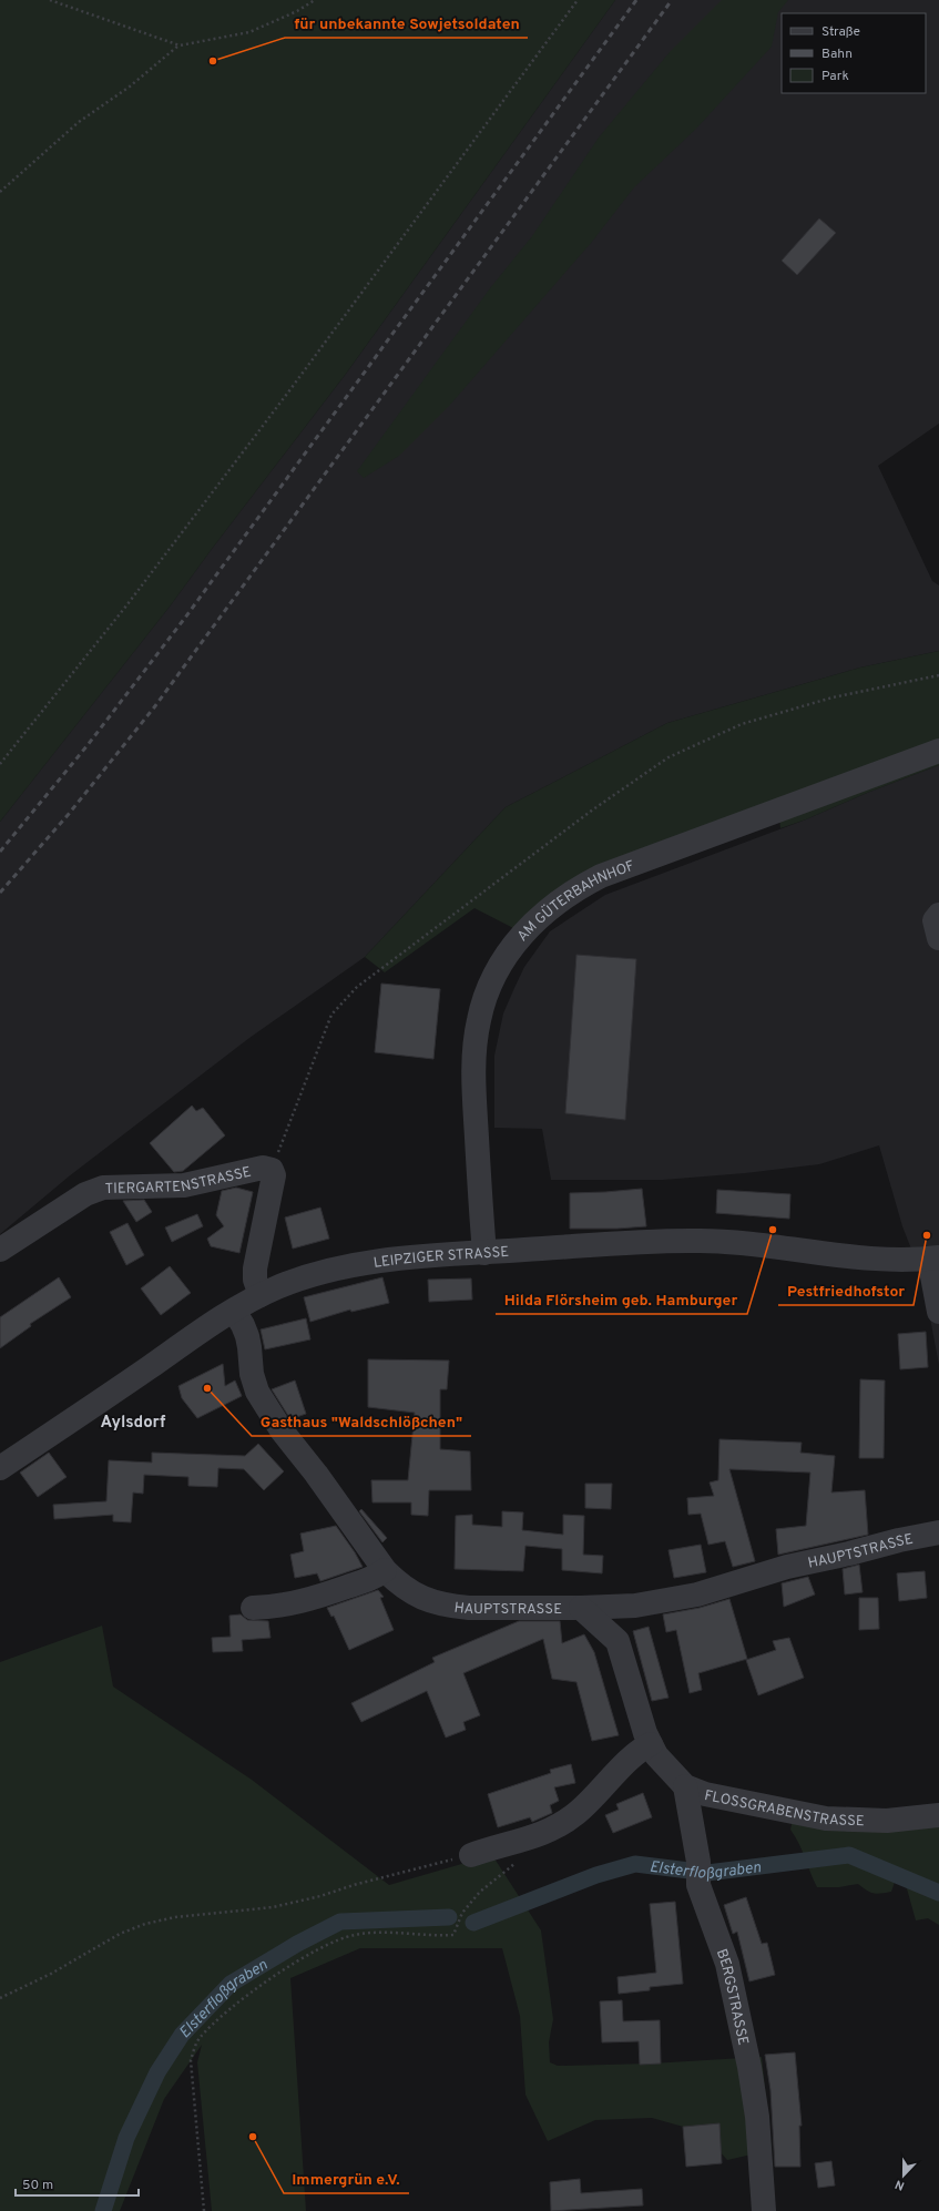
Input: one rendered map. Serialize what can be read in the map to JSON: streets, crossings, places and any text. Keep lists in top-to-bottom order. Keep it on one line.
{"streets":{"street":["AM GÜTERBAHNHOF","TIERGARTENSTRASSE","LEIPZIGER STRASSE","HAUPTSTRASSE","FLOSSGRABENSTRASSE","BERGSTRASSE"]},"crossings":[["AM GÜTERBAHNHOF","LEIPZIGER STRASSE"],["TIERGARTENSTRASSE","LEIPZIGER STRASSE"],["LEIPZIGER STRASSE","HAUPTSTRASSE"],["FLOSSGRABENSTRASSE","BERGSTRASSE"]],"districts":["Aylsdorf"],"water":["Elsterfloßgraben"],"places":["für unbekannte Sowjetsoldaten","Hilda Flörsheim geb. Hamburger","Pestfriedhofstor","Gasthaus \"Waldschlößchen\"","Immergrün e.V."],"legend":["Straße","Bahn","Park"],"scale_bar":"50 m","north":"bottom"}
